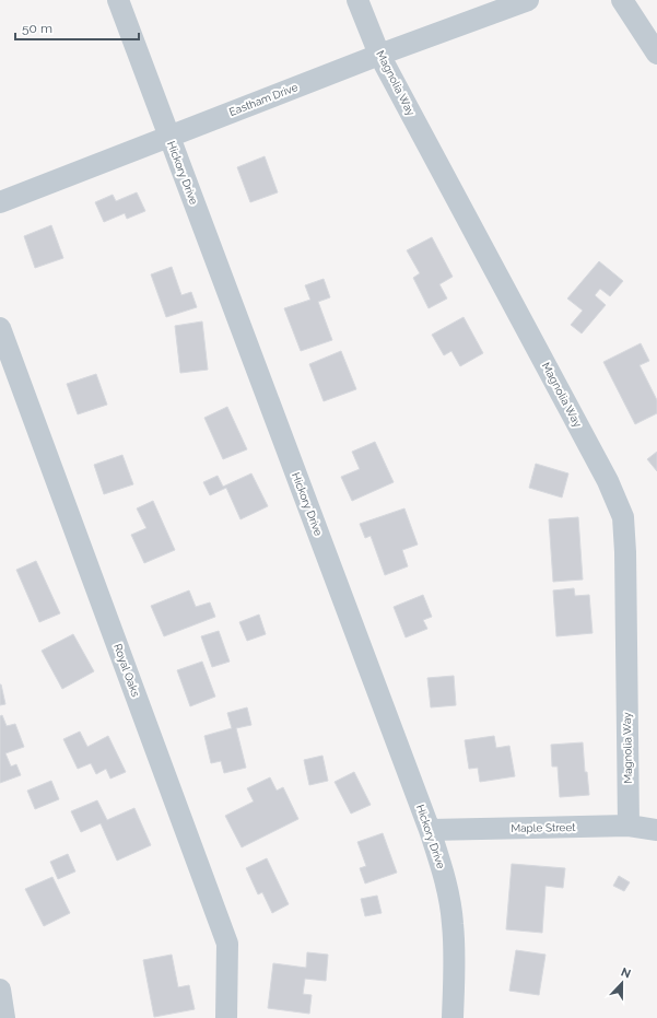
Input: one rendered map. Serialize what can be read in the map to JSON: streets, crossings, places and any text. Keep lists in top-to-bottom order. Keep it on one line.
{"streets":{"street":["Magnolia Way","Eastham Drive","Hickory Drive","Royal Oaks","Maple Street"]},"crossings":[["Magnolia Way","Eastham Drive"],["Magnolia Way","Maple Street"],["Eastham Drive","Hickory Drive"],["Hickory Drive","Maple Street"]],"scale_bar":"50 m","north":"top"}
